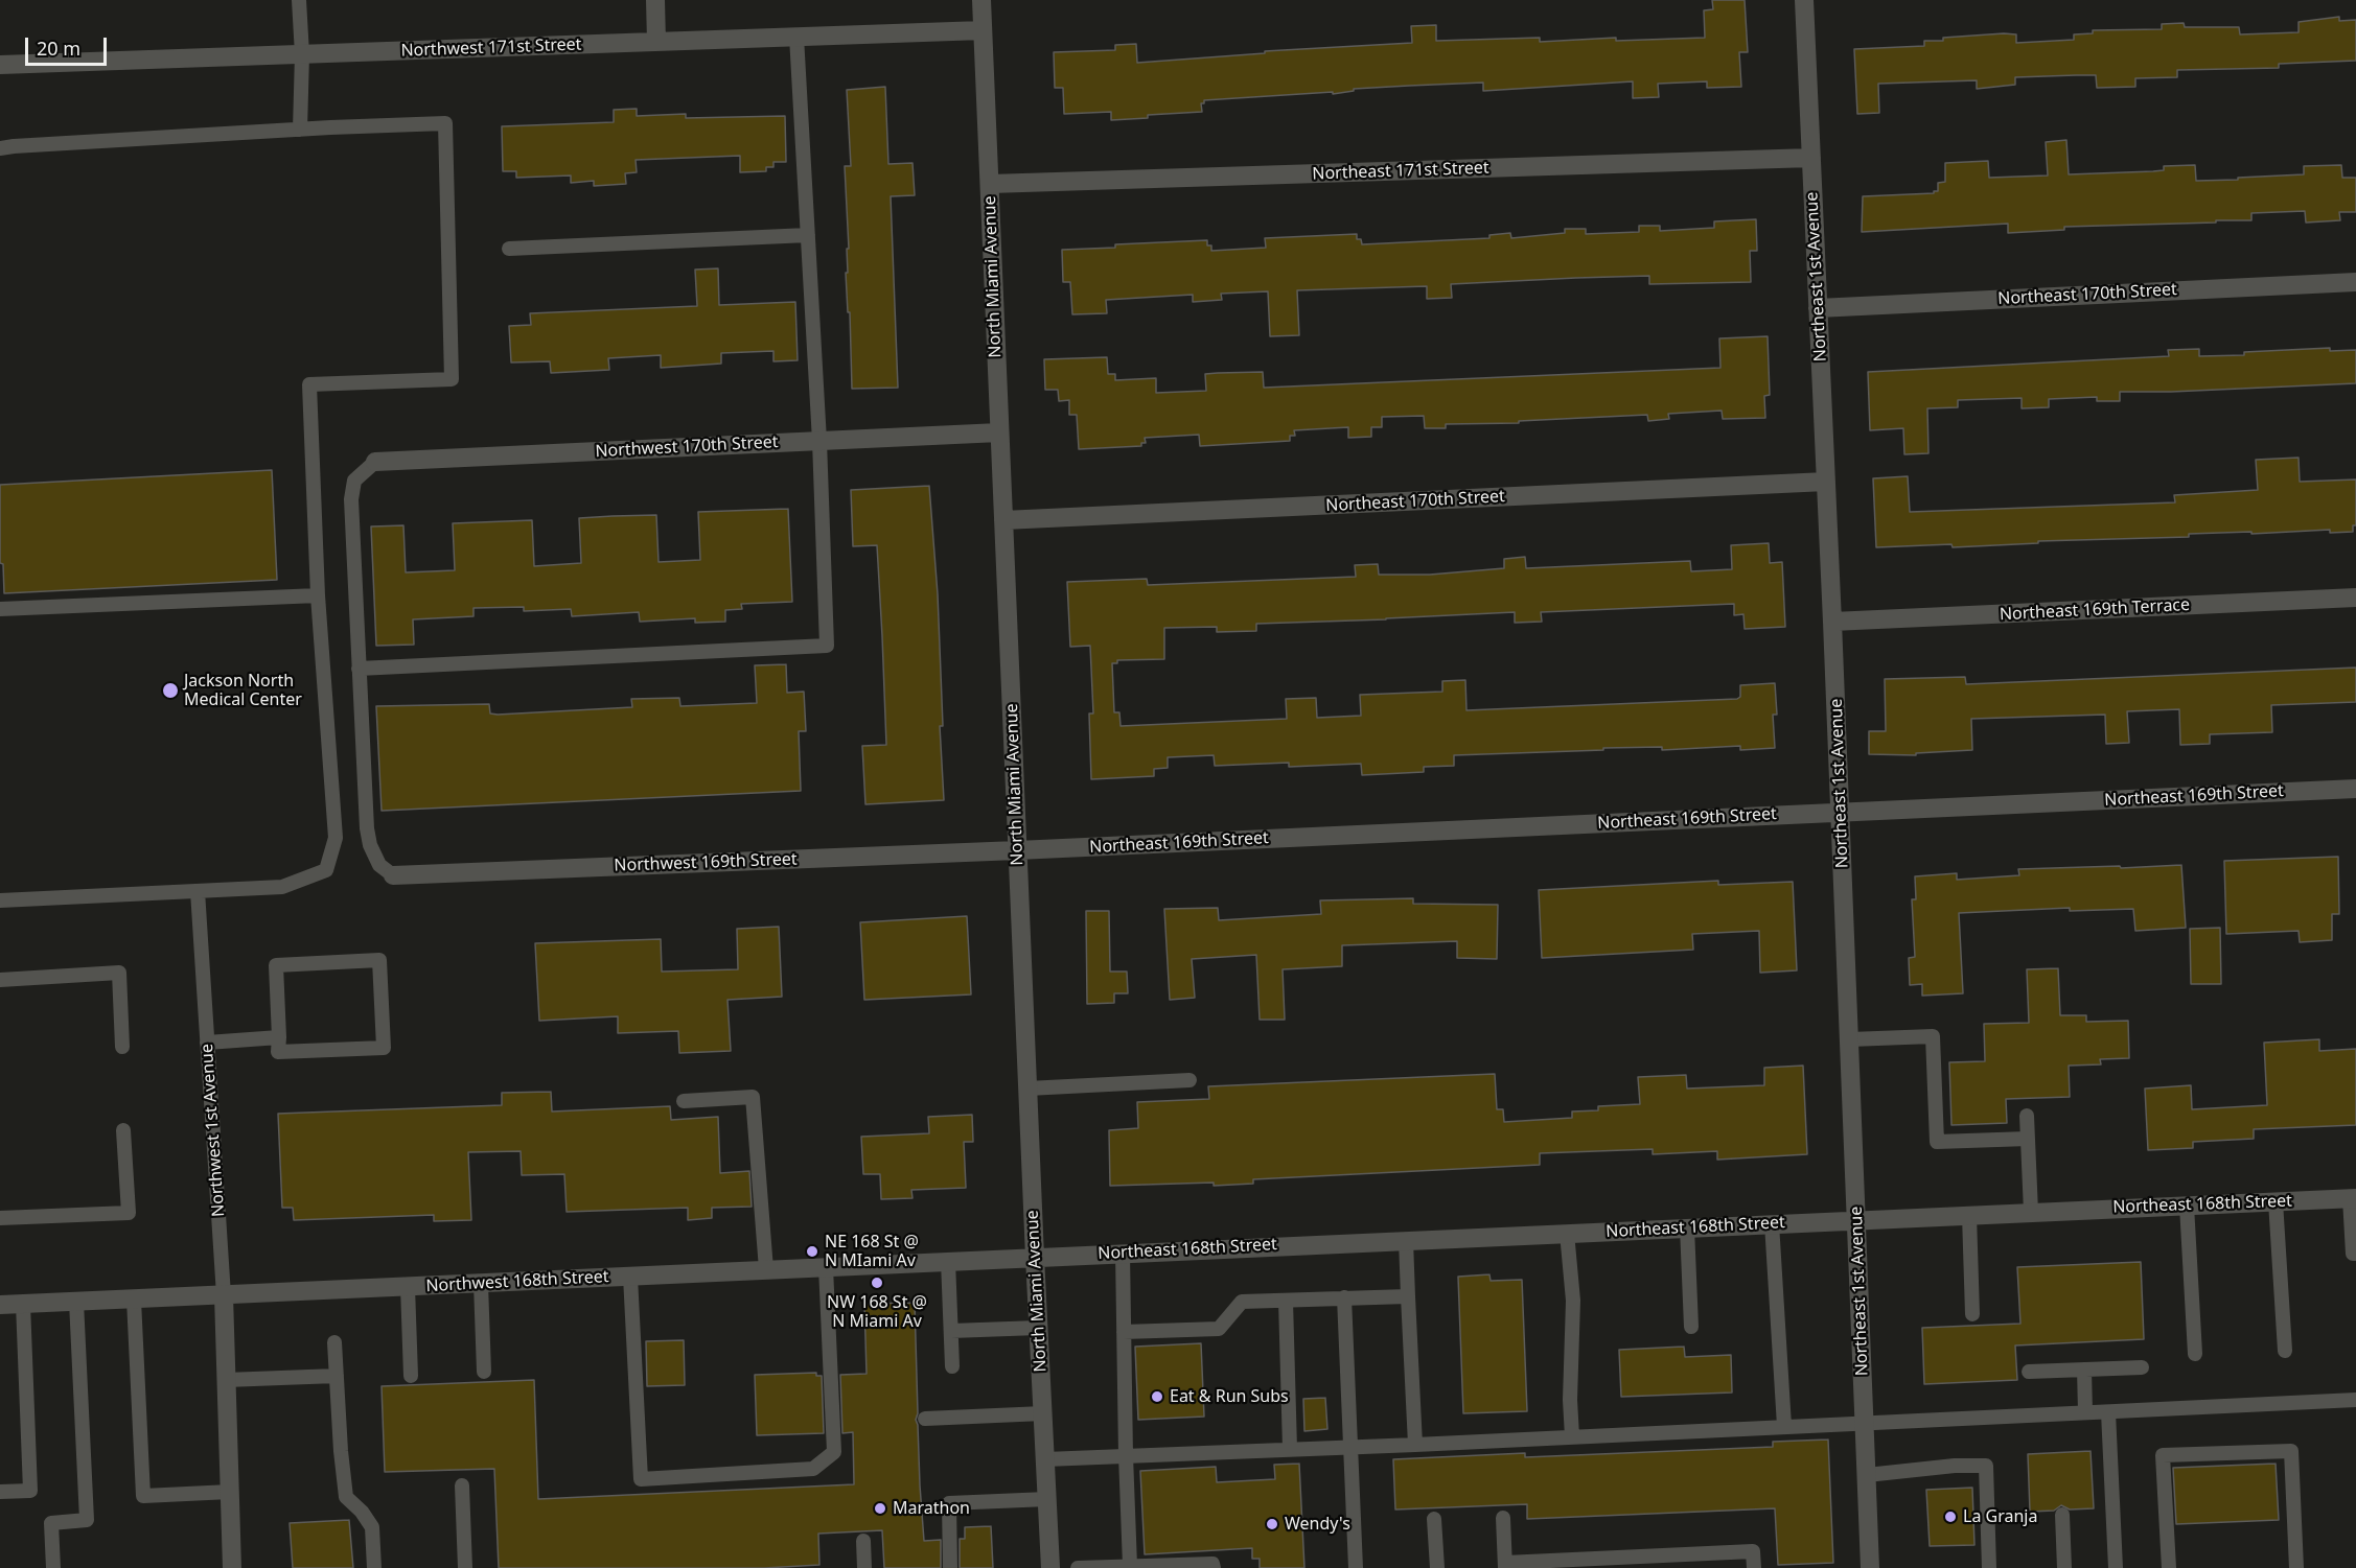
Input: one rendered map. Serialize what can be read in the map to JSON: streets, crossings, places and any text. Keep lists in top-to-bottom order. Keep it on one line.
{"streets":{"street":["Northwest 171st Street","Northeast 171st Street","North Miami Avenue","Northeast 1st Avenue","Northeast 170th Street","Northwest 170th Street","Northeast 169th Terrace","Northeast 169th Street","Northwest 169th Street","Northwest 1st Avenue","Northeast 168th Street","Northwest 168th Street"]},"crossings":[["Northwest 171st Street","North Miami Avenue"],["Northeast 171st Street","North Miami Avenue"],["Northeast 171st Street","Northeast 1st Avenue"],["North Miami Avenue","Northeast 170th Street"],["North Miami Avenue","Northwest 170th Street"],["North Miami Avenue","Northeast 169th Street"],["North Miami Avenue","Northwest 169th Street"],["North Miami Avenue","Northeast 168th Street"],["North Miami Avenue","Northwest 168th Street"],["Northeast 1st Avenue","Northeast 170th Street"],["Northeast 1st Avenue","Northeast 169th Terrace"],["Northeast 1st Avenue","Northeast 169th Street"],["Northeast 1st Avenue","Northeast 168th Street"],["Northeast 169th Street","Northwest 169th Street"],["Northwest 1st Avenue","Northwest 168th Street"],["Northeast 168th Street","Northwest 168th Street"]],"places":["Jackson North Medical Center","NE 168 St @ N MIami Av","NW 168 St @ N Miami Av","Eat & Run Subs","Marathon","La Granja","Wendy's"],"scale_bar":"20 m"}
